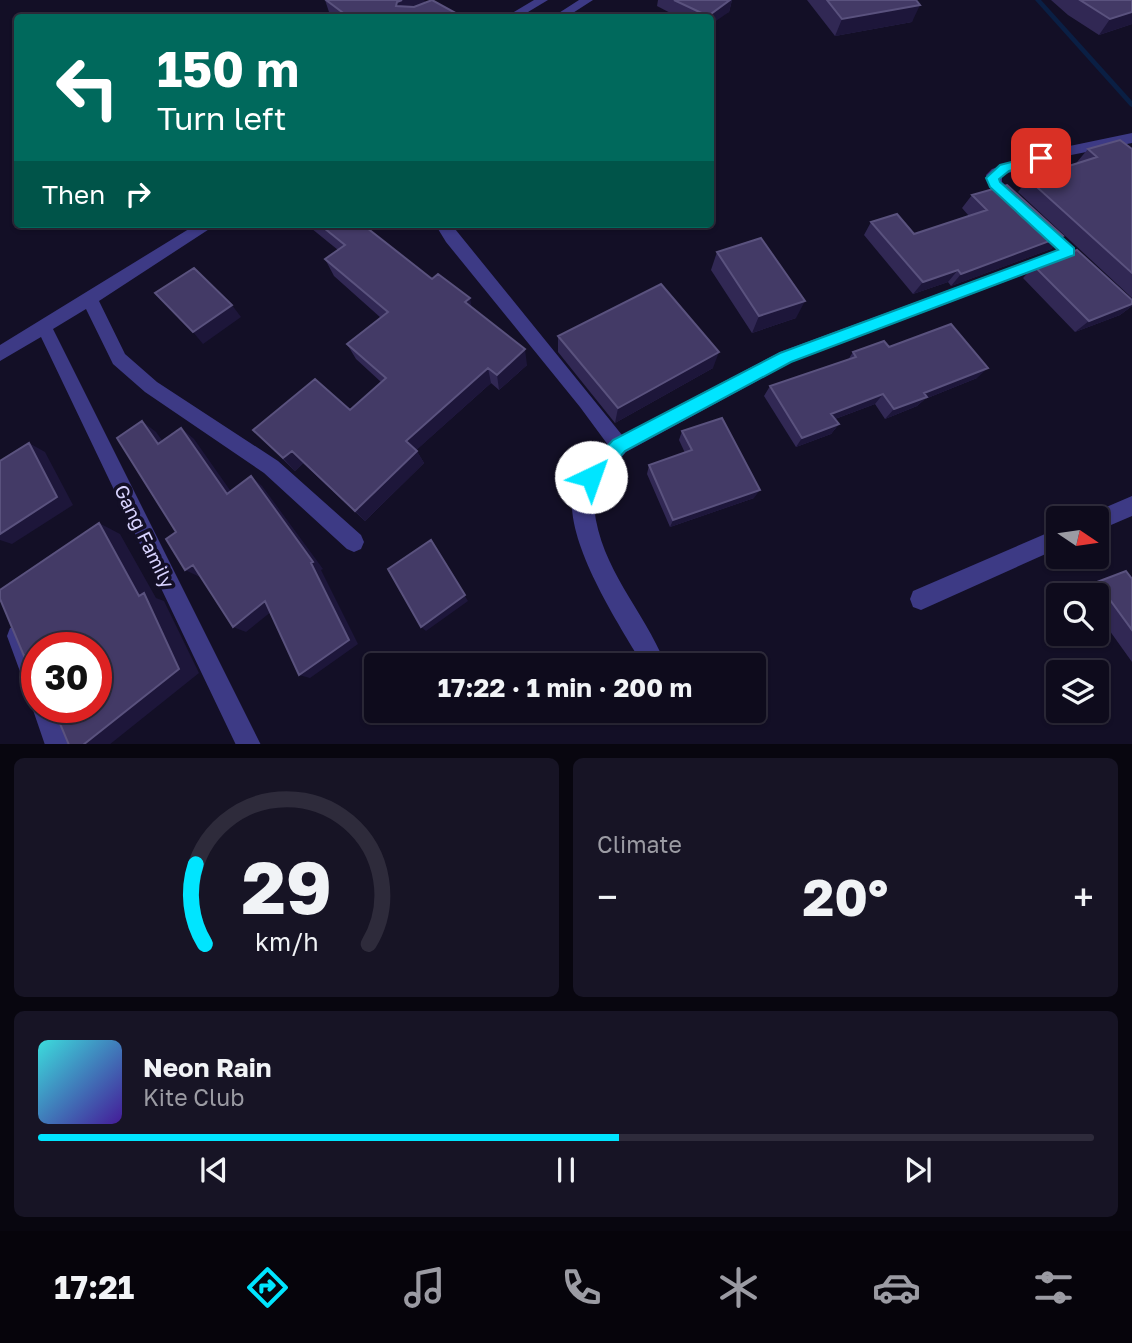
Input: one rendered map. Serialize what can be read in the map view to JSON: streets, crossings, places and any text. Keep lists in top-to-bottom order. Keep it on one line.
{"streets":{"street":["Gang Family"]},"north":"right","page":{"turn":["150 m","Turn left"],"then":"Then","limit":"30","trip":"17:22 · 1 min · 200 m","tile":"Climate","heat":["−","20°","+"],"song":["Neon Rain","Kite Club"],"tabs":"17:21","gauge":["29","km/h"]}}
